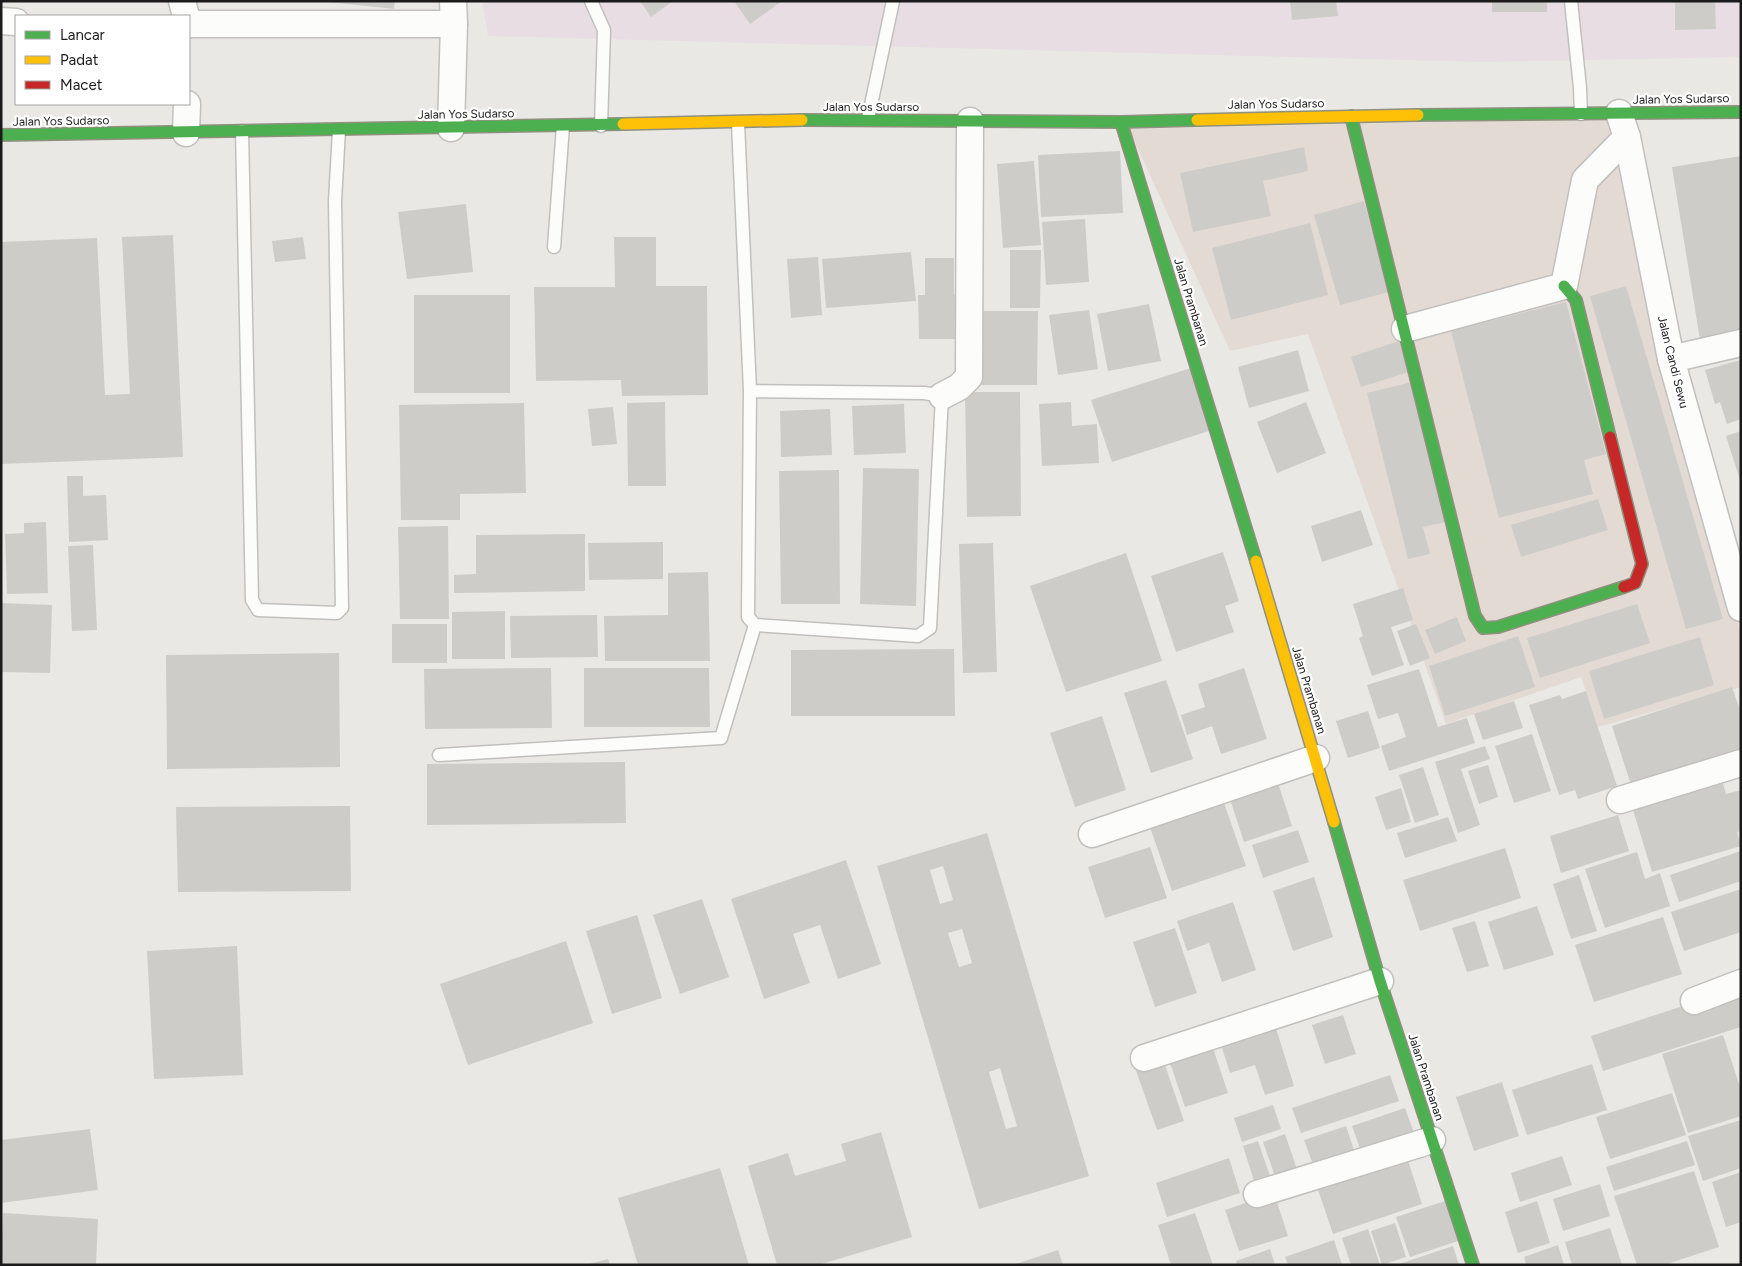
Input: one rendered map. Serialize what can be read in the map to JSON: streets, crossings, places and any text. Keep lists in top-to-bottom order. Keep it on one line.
{"streets":{"main road":["Jalan Yos Sudarso","Jalan Prambanan"],"street":["Jalan Candi Sewu"]},"crossings":[["Jalan Yos Sudarso","Jalan Prambanan"],["Jalan Yos Sudarso","Jalan Candi Sewu"]],"legend":["Lancar","Padat","Macet"]}
